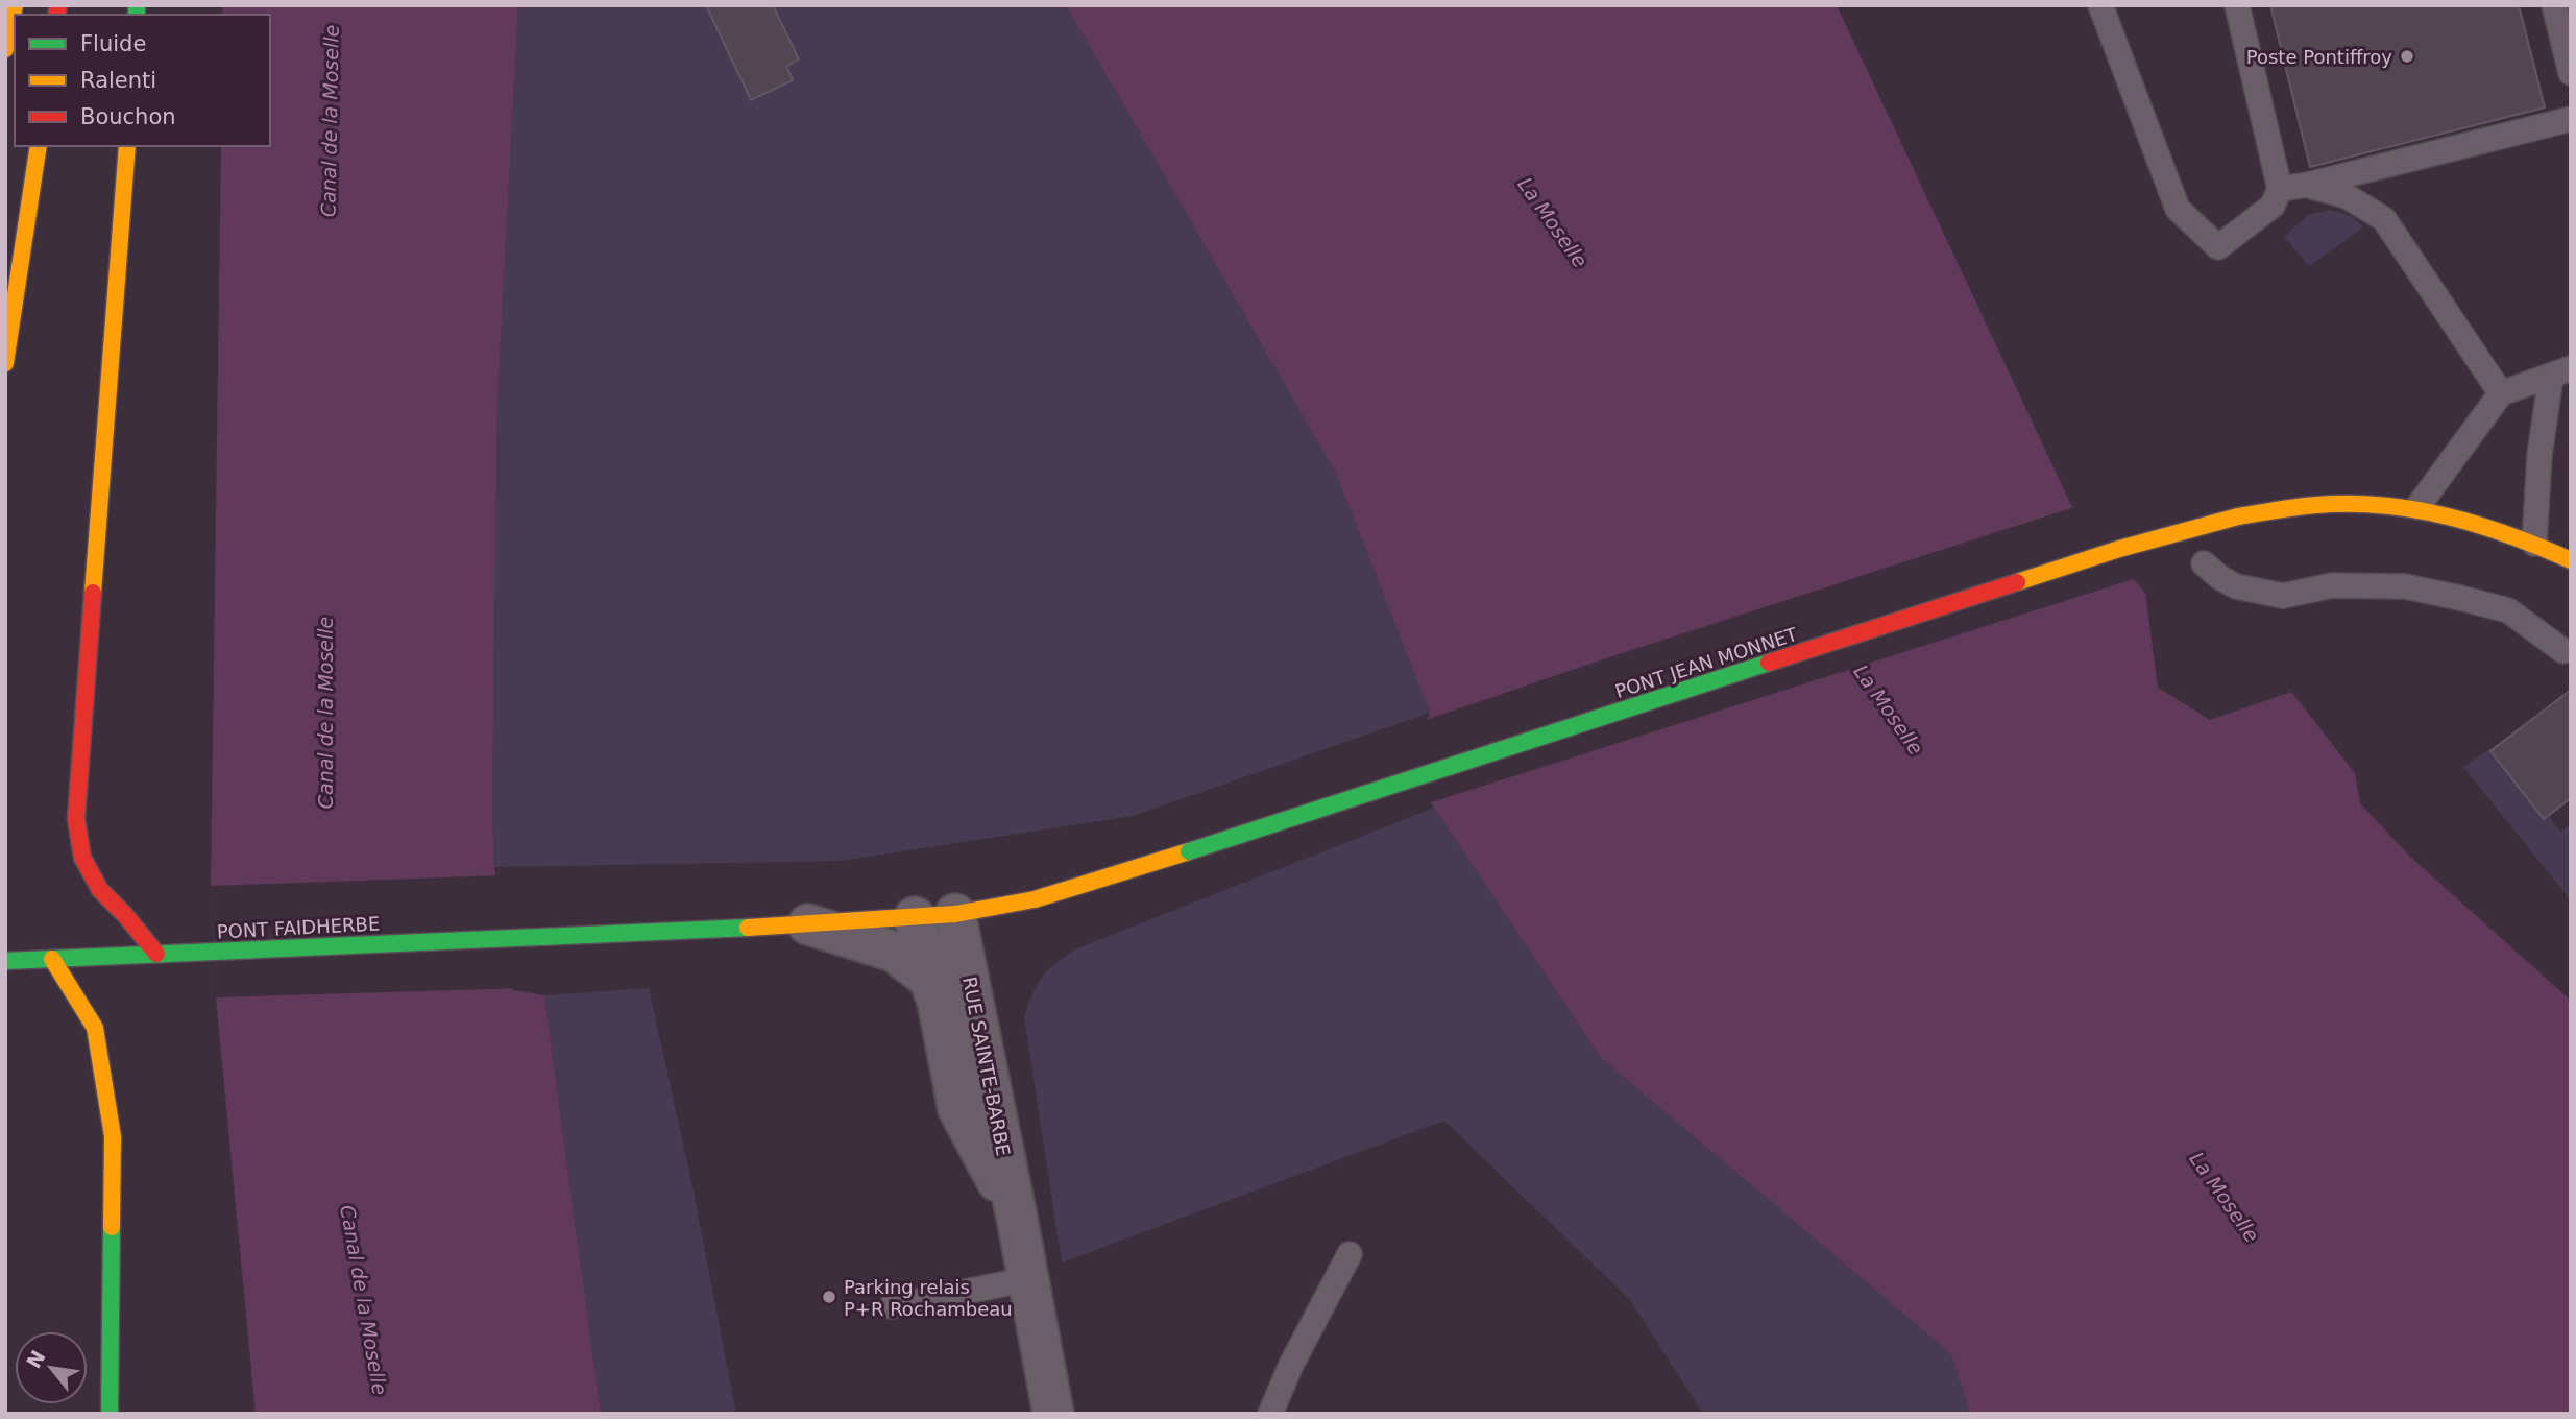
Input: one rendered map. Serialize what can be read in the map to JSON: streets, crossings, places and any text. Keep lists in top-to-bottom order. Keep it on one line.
{"streets":{"main road":["PONT JEAN MONNET","PONT FAIDHERBE"],"street":["RUE SAINTE-BARBE"]},"crossings":[["PONT JEAN MONNET","PONT FAIDHERBE"],["PONT JEAN MONNET","RUE SAINTE-BARBE"],["PONT FAIDHERBE","RUE SAINTE-BARBE"]],"water":["Canal de la Moselle","La Moselle"],"places":["Poste Pontiffroy","Parking relais P+R Rochambeau"],"legend":["Fluide","Ralenti","Bouchon"],"north":"top left"}
